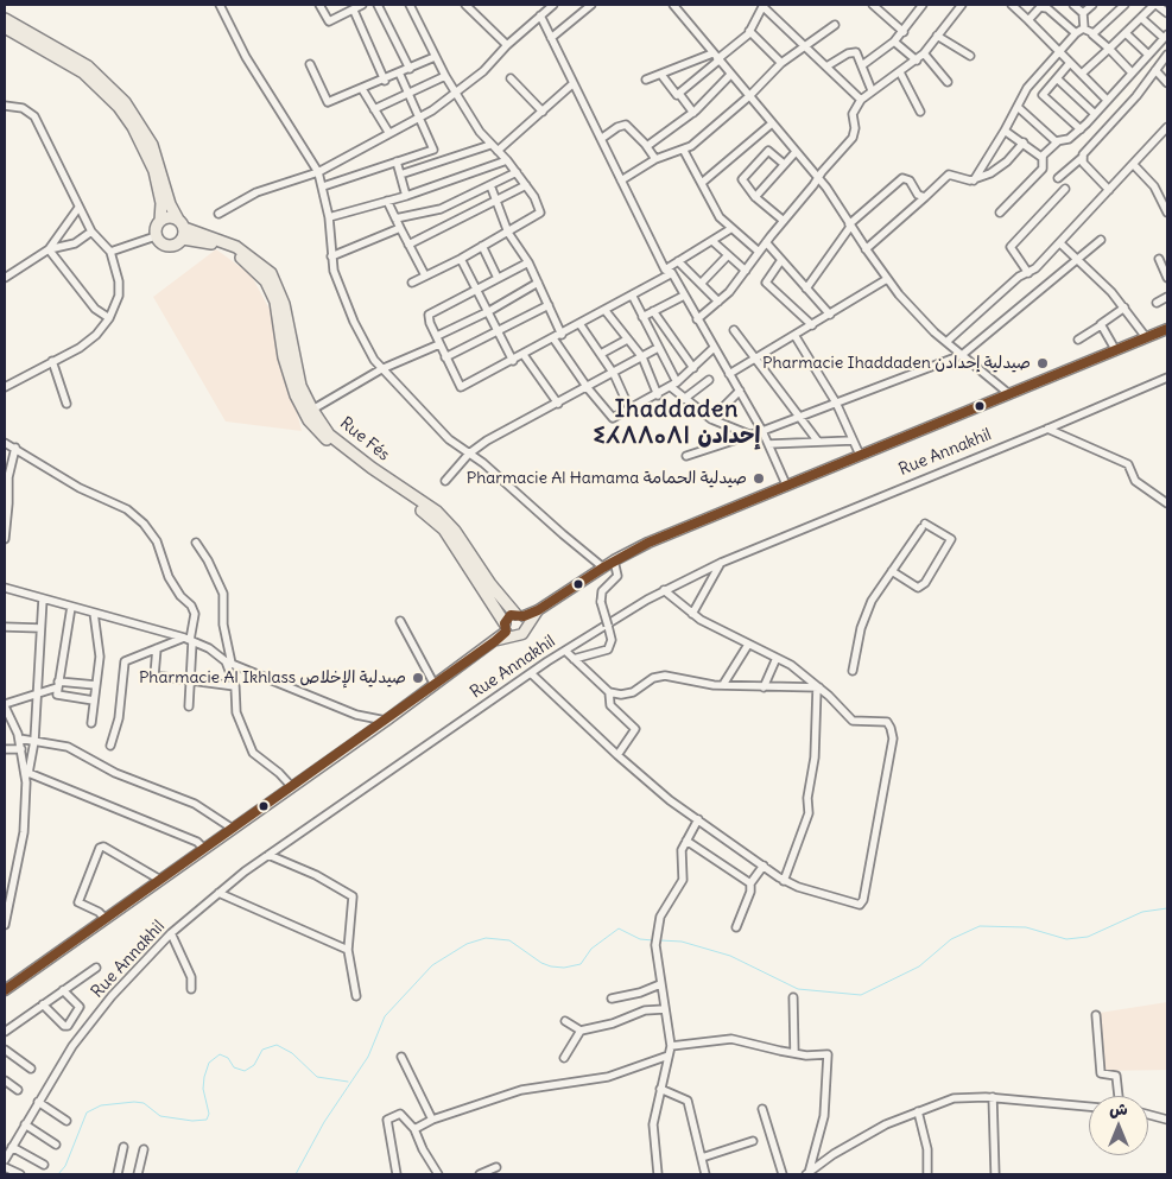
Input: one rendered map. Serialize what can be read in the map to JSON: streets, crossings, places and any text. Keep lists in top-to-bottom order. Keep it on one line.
{"streets":{"highway":["Rue Fés"],"street":["Rue Annakhil"]},"districts":["Ihaddaden ⵉⵃⴷⴷⴰⴷⵏ إحدادن"],"places":["Pharmacie Ihaddaden صيدلية إحدادن","Pharmacie Al Hamama صيدلية الحمامة","Pharmacie Al Ikhlass صيدلية الإخلاص"],"north":"top"}
